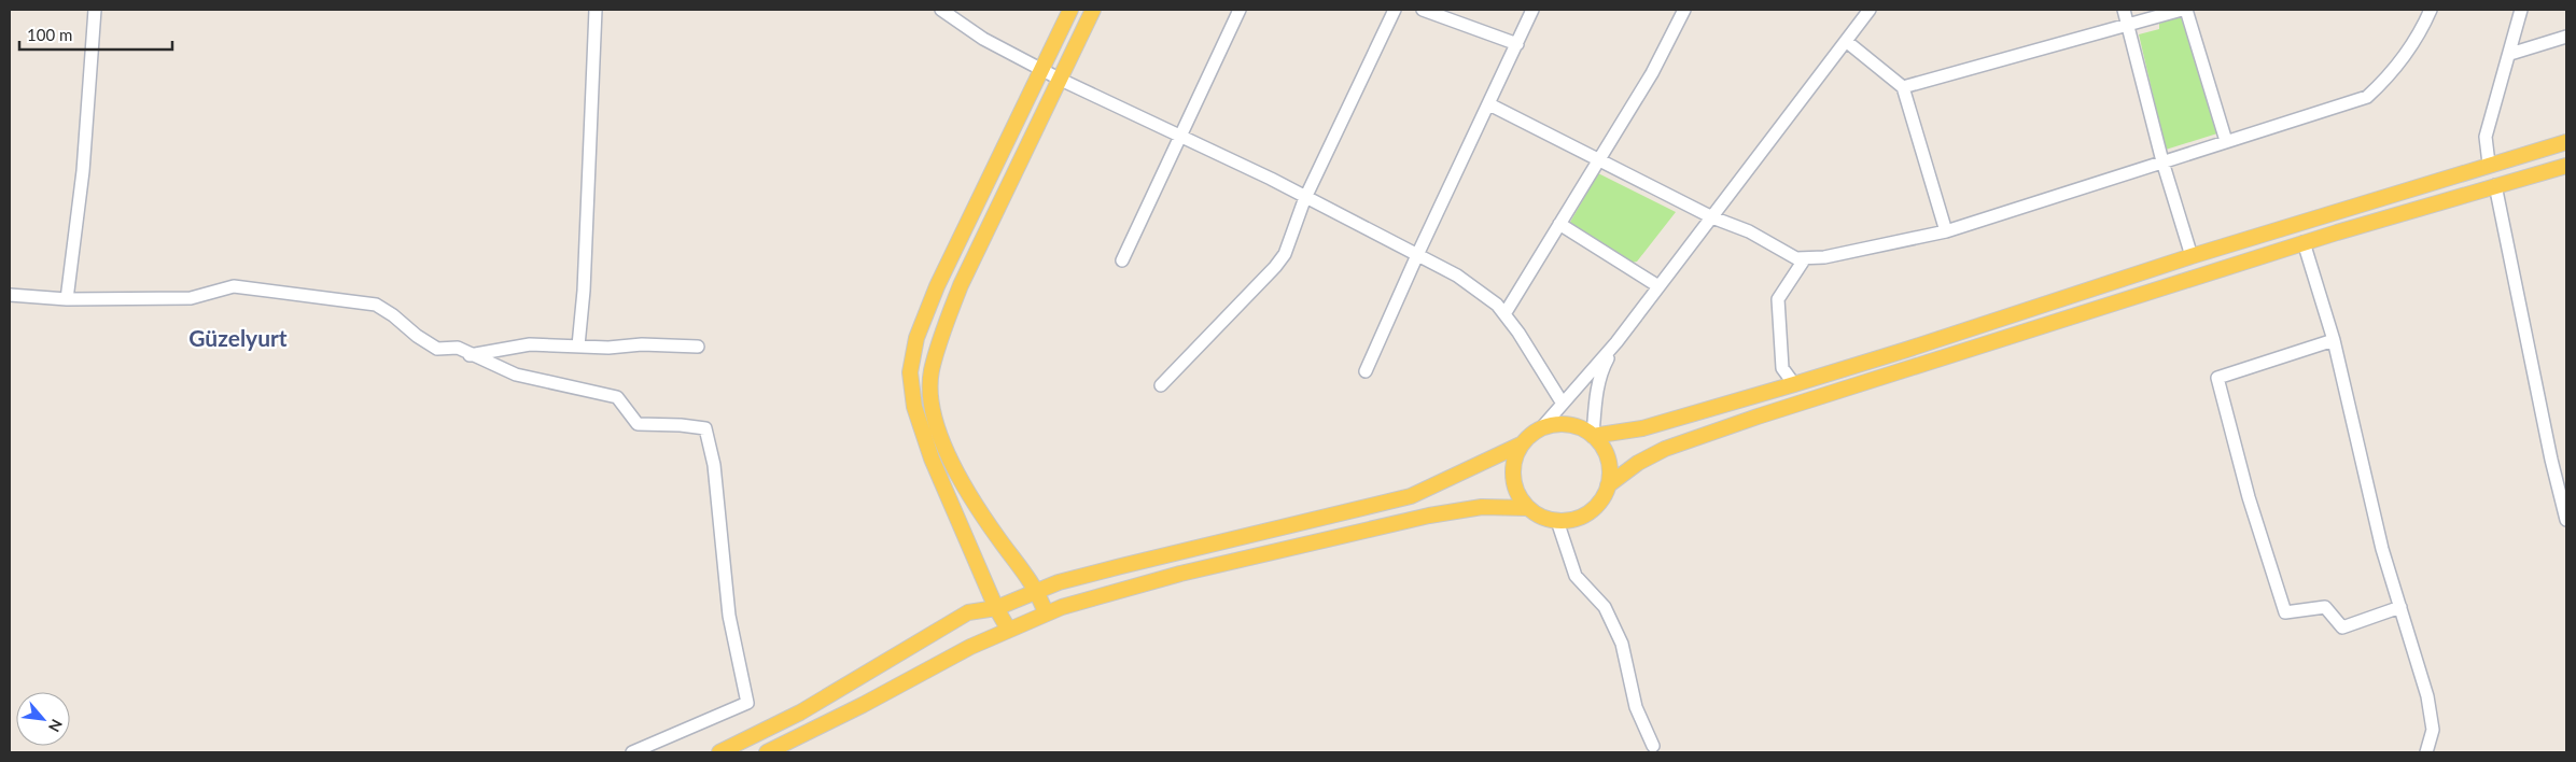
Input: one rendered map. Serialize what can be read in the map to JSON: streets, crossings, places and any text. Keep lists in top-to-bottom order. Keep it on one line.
{"districts":["Güzelyurt"],"scale_bar":"100 m","north":"bottom right"}
